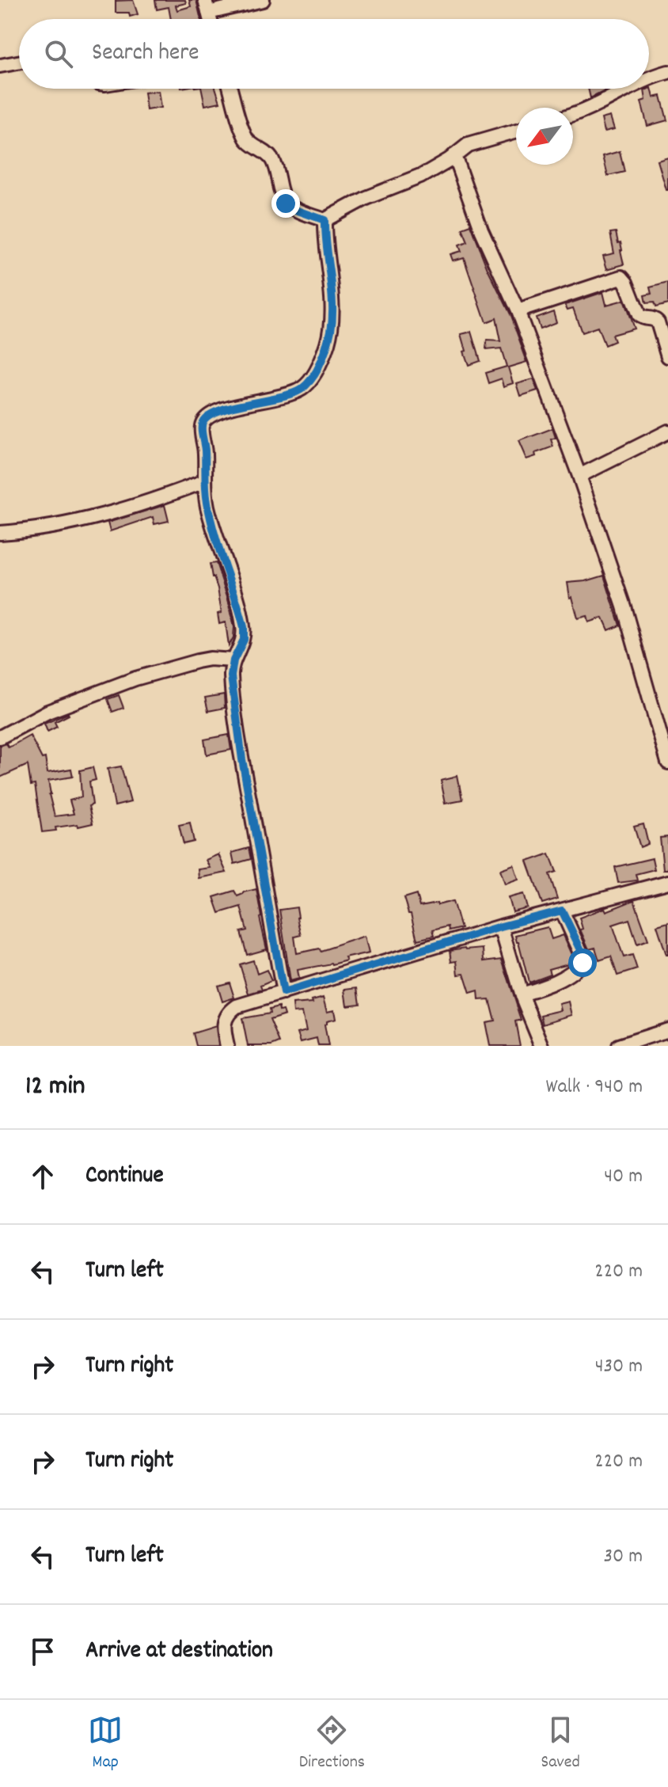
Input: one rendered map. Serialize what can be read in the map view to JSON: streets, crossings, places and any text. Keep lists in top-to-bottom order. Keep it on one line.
{"north":"bottom left","page":{"search":"Search here","heading":["12 min","Walk · 940 m"],"list":[["Continue","40 m"],["Turn left","220 m"],["Turn right","430 m"],["Turn right","220 m"],["Turn left","30 m"],"Arrive at destination"],"nav":["Map","Directions","Saved"]}}
